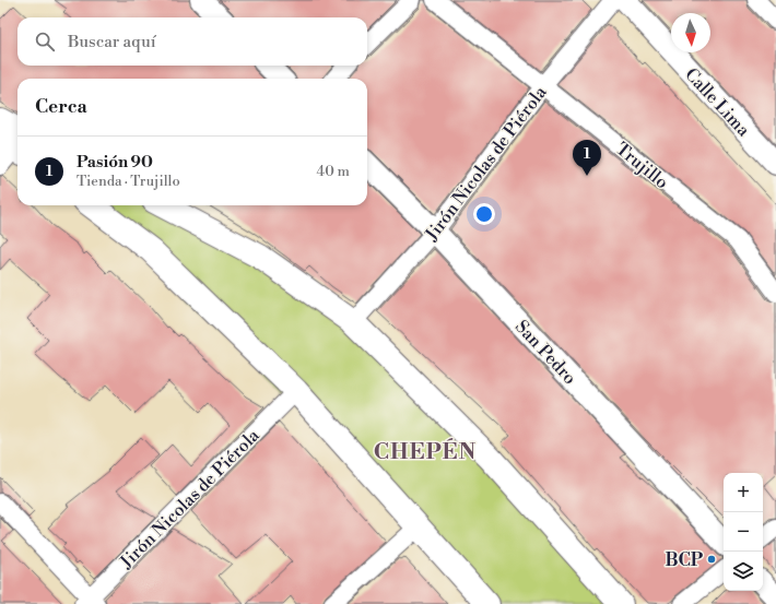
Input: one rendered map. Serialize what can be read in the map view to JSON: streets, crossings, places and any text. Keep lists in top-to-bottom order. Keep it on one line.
{"streets":{"street":["Calle Lima","Jirón Nicolas de Piérola","Trujillo","San Pedro"]},"crossings":[["Jirón Nicolas de Piérola","Trujillo"],["Jirón Nicolas de Piérola","San Pedro"]],"districts":["CHEPÉN"],"places":["BCP"],"north":"bottom","page":{"search":"Buscar aquí","heading":"Cerca","list":[{"mark":"1","name":"Pasión 90","note":"Tienda · Trujillo","value":"40 m"}],"pins":"1","map_buttons":["+","−"]}}
